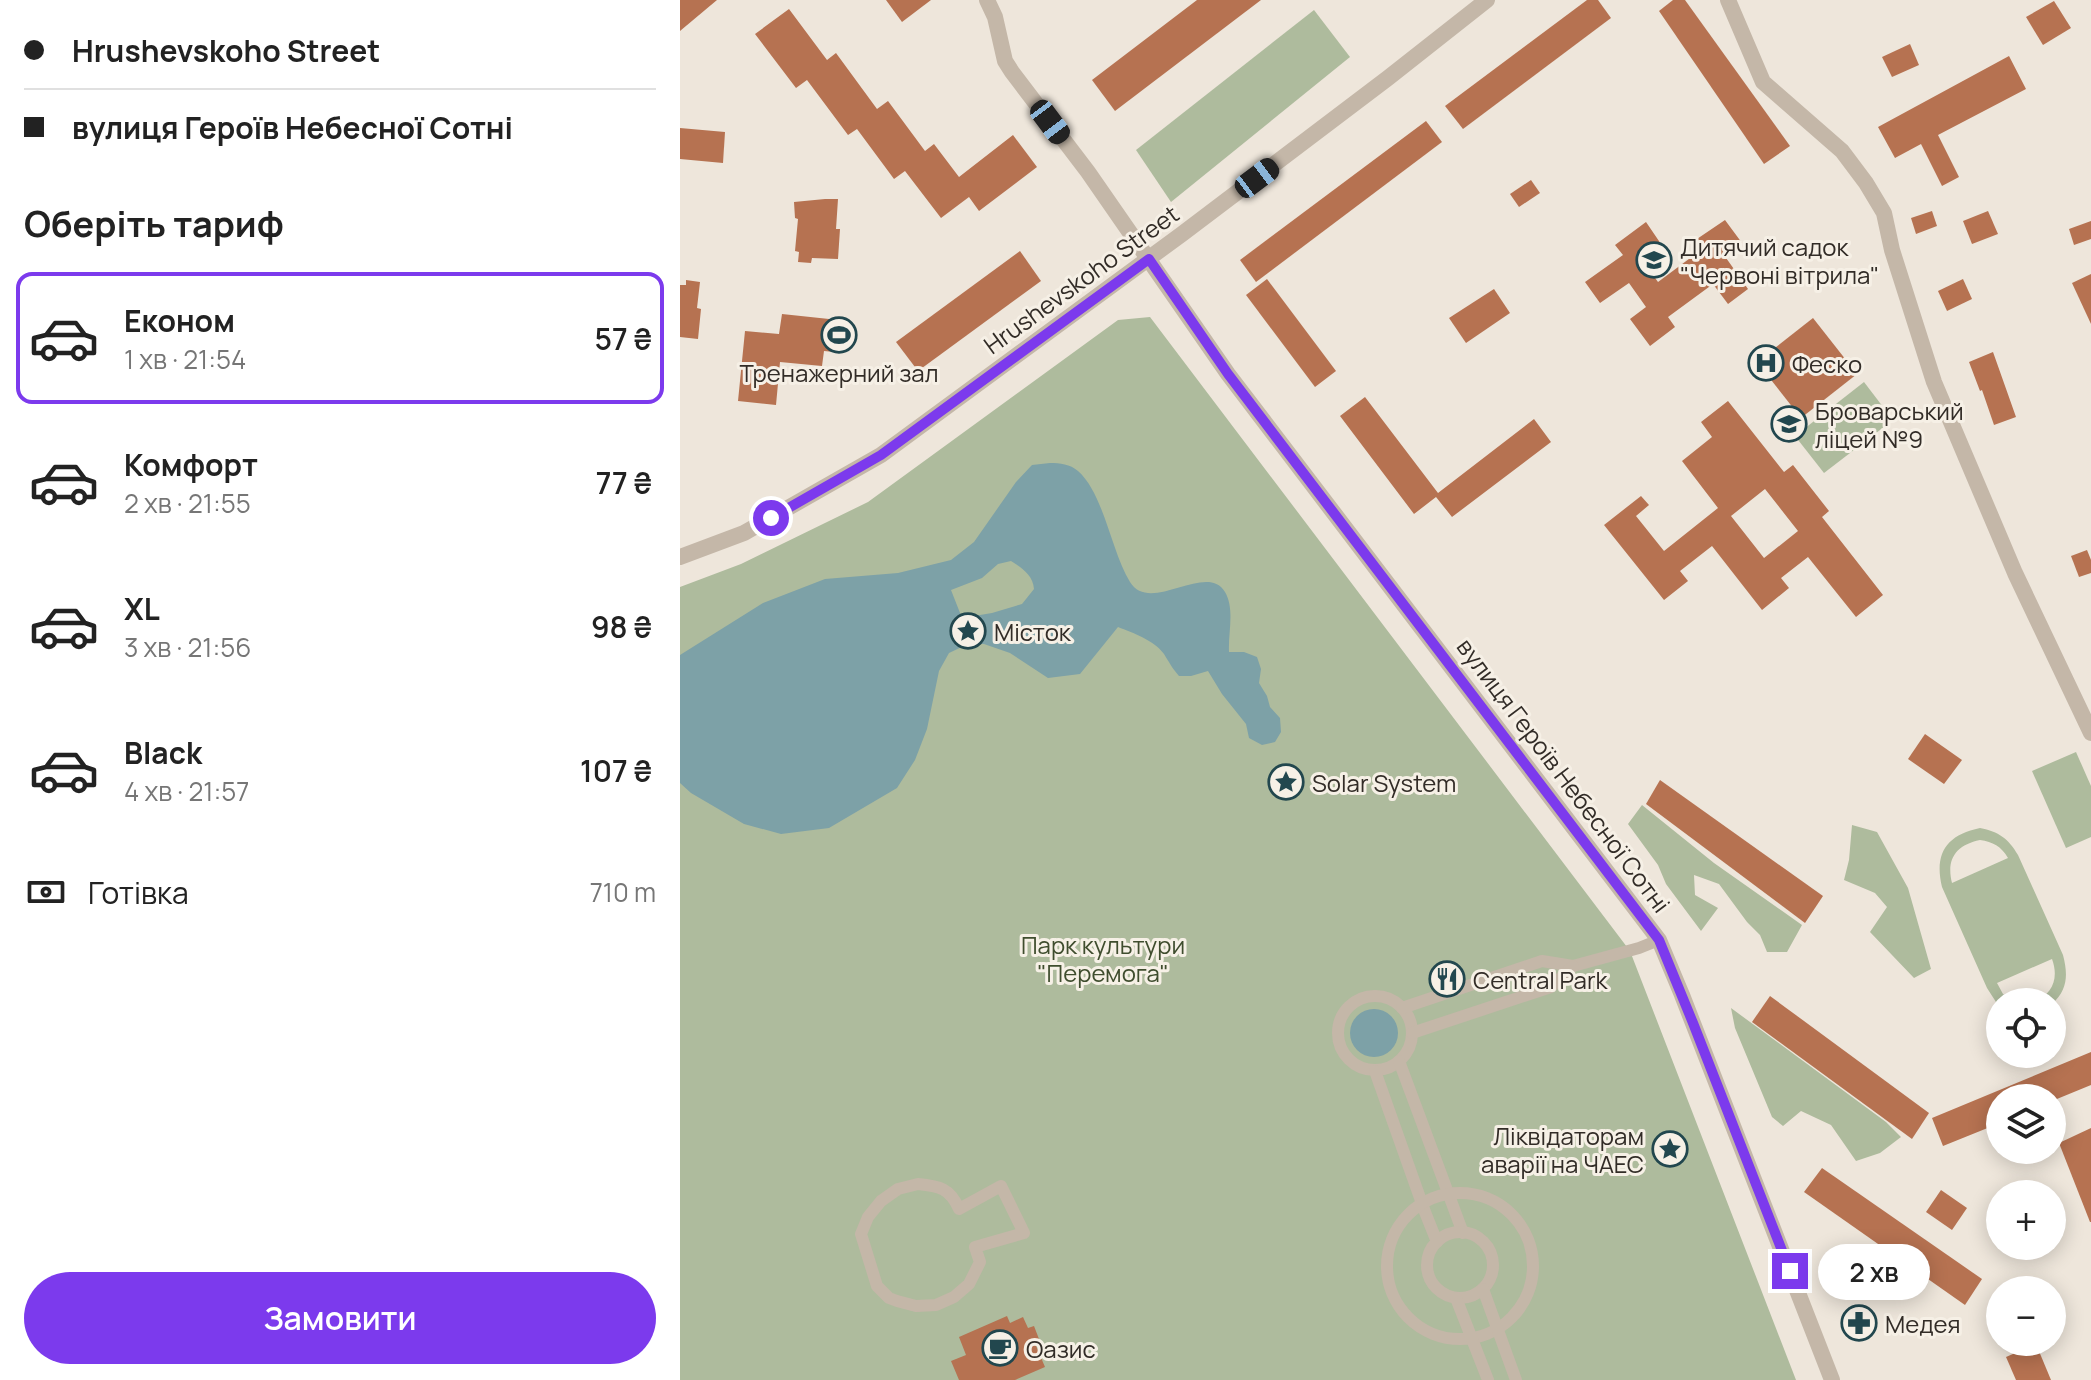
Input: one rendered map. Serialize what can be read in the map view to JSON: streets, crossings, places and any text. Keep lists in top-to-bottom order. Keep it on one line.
{"streets":{"street":["Hrushevskoho Street","вулиця Героїв Небесної Сотні"]},"crossings":[["Hrushevskoho Street","вулиця Героїв Небесної Сотні"]],"parks":["Парк культури \"Перемога\""],"places":{"school or university":["Дитячий садок \"Червоні вітрила\"","Броварський ліцей №9"],"sports":["Тренажерний зал"],"hospital":["Феско"],"place":["Місток","Solar System","Ліквідаторам аварії на ЧАЕС"],"restaurant":["Central Park"],"pharmacy":["Медея"],"cafe":["Оазис"]},"page":{"banner":["Hrushevskoho Street","вулиця Героїв Небесної Сотні"],"heading":"Оберіть тариф","list":[{"name":"Економ","note":"1 хв · 21:54","value":"57 ₴"},{"name":"Комфорт","note":"2 хв · 21:55","value":"77 ₴"},{"name":"XL","note":"3 хв · 21:56","value":"98 ₴"},{"name":"Black","note":"4 хв · 21:57","value":"107 ₴"}],"pay":["Готівка","710 m"],"map_buttons":["+","−"],"bubble":"2 хв","buttons":"Замовити"}}
